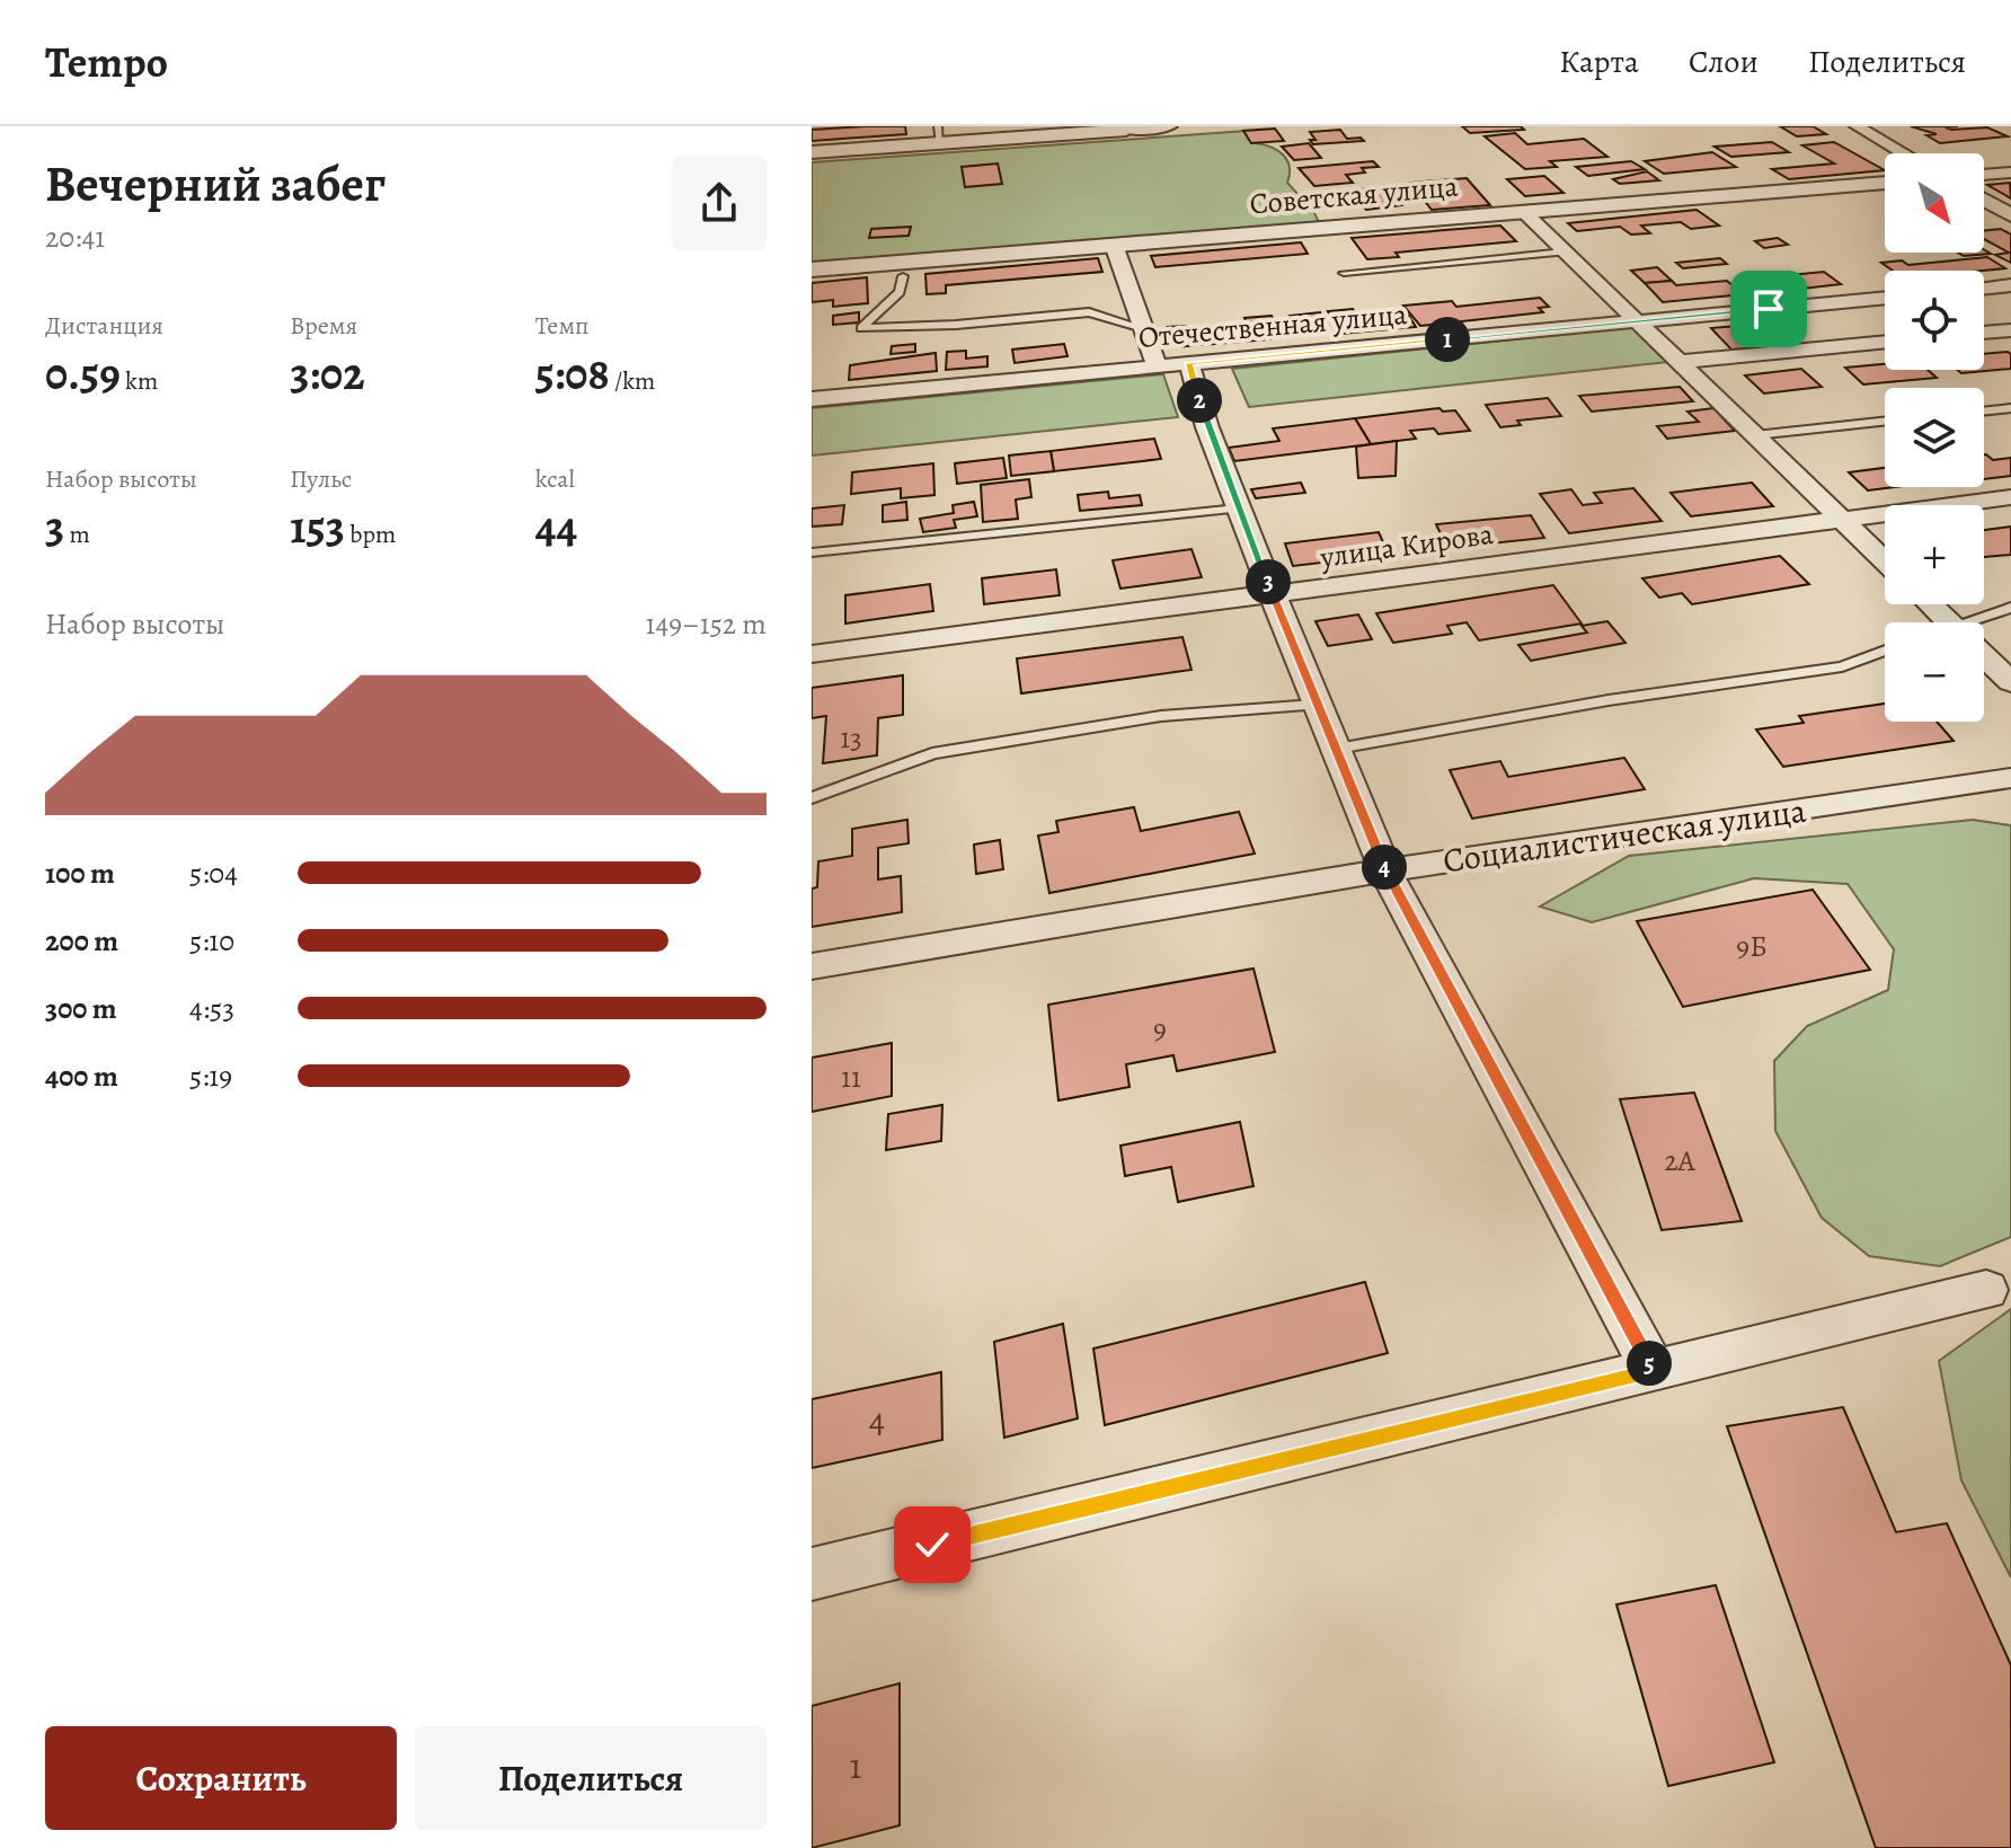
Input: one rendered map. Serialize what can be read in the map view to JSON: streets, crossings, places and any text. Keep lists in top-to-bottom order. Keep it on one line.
{"streets":{"street":["Советская улица","Отечественная улица","улица Кирова","Социалистическая улица"]},"house_numbers":["13","9Б","9","11","2А","4","1"],"north":"bottom right","page":{"header":"Tempo","nav":["Карта","Слои","Поделиться"],"heading":["Вечерний забег","20:41"],"map_buttons":["+","−"],"stats":[["Дистанция","0.59 km"],["Время","3:02"],["Темп","5:08 /km"],["Набор высоты","3 m"],["Пульс","153 bpm"],["kcal","44"]],"pins":["1","2","3","4","5"],"chart":["Набор высоты","149–152 m"],"list":[{"name":"100 m","note":"5:04"},{"name":"200 m","note":"5:10"},{"name":"300 m","note":"4:53"},{"name":"400 m","note":"5:19"}],"buttons":["Сохранить","Поделиться"]}}
